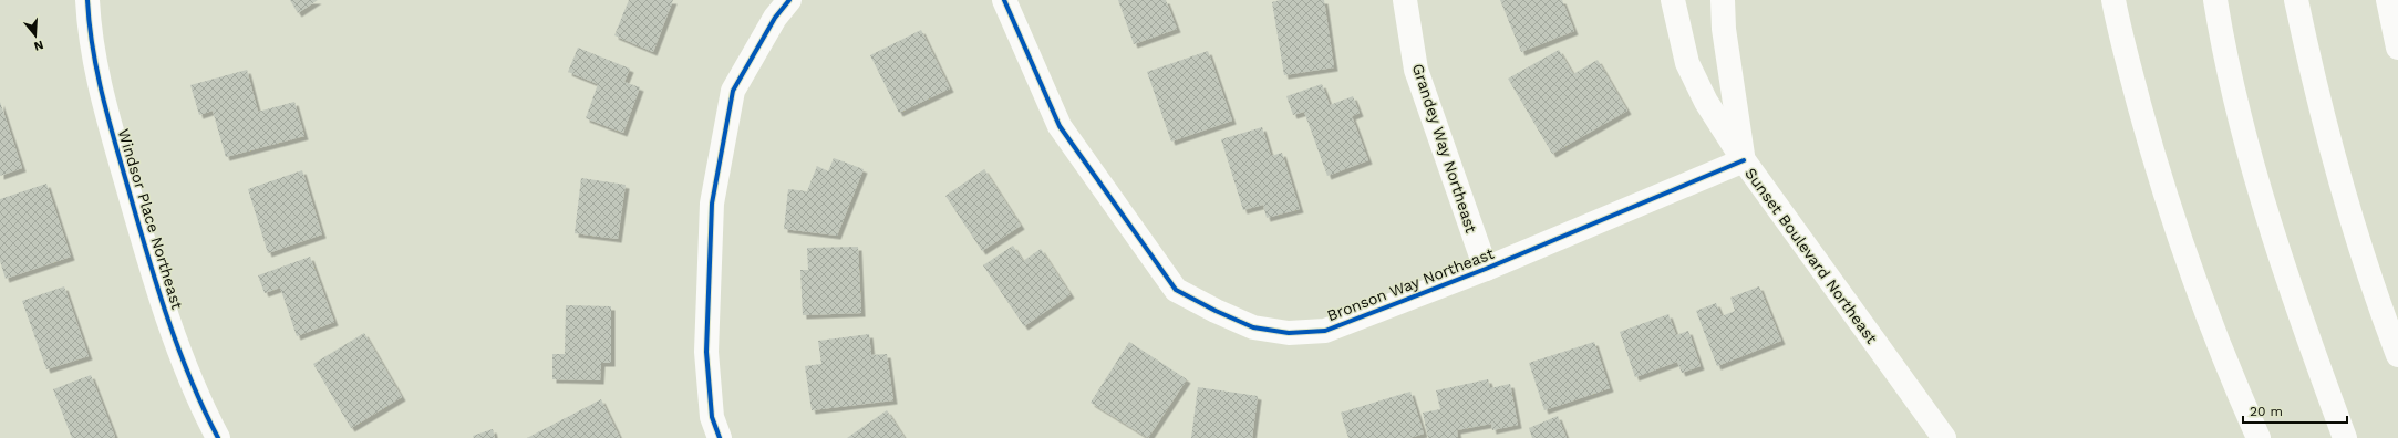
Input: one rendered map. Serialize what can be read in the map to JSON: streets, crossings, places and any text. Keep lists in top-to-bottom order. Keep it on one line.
{"streets":{"main road":["Grandey Way Northeast","Windsor Place Northeast","Sunset Boulevard Northeast","Bronson Way Northeast"]},"crossings":[["Grandey Way Northeast","Bronson Way Northeast"],["Sunset Boulevard Northeast","Bronson Way Northeast"]],"scale_bar":"20 m","north":"bottom"}
